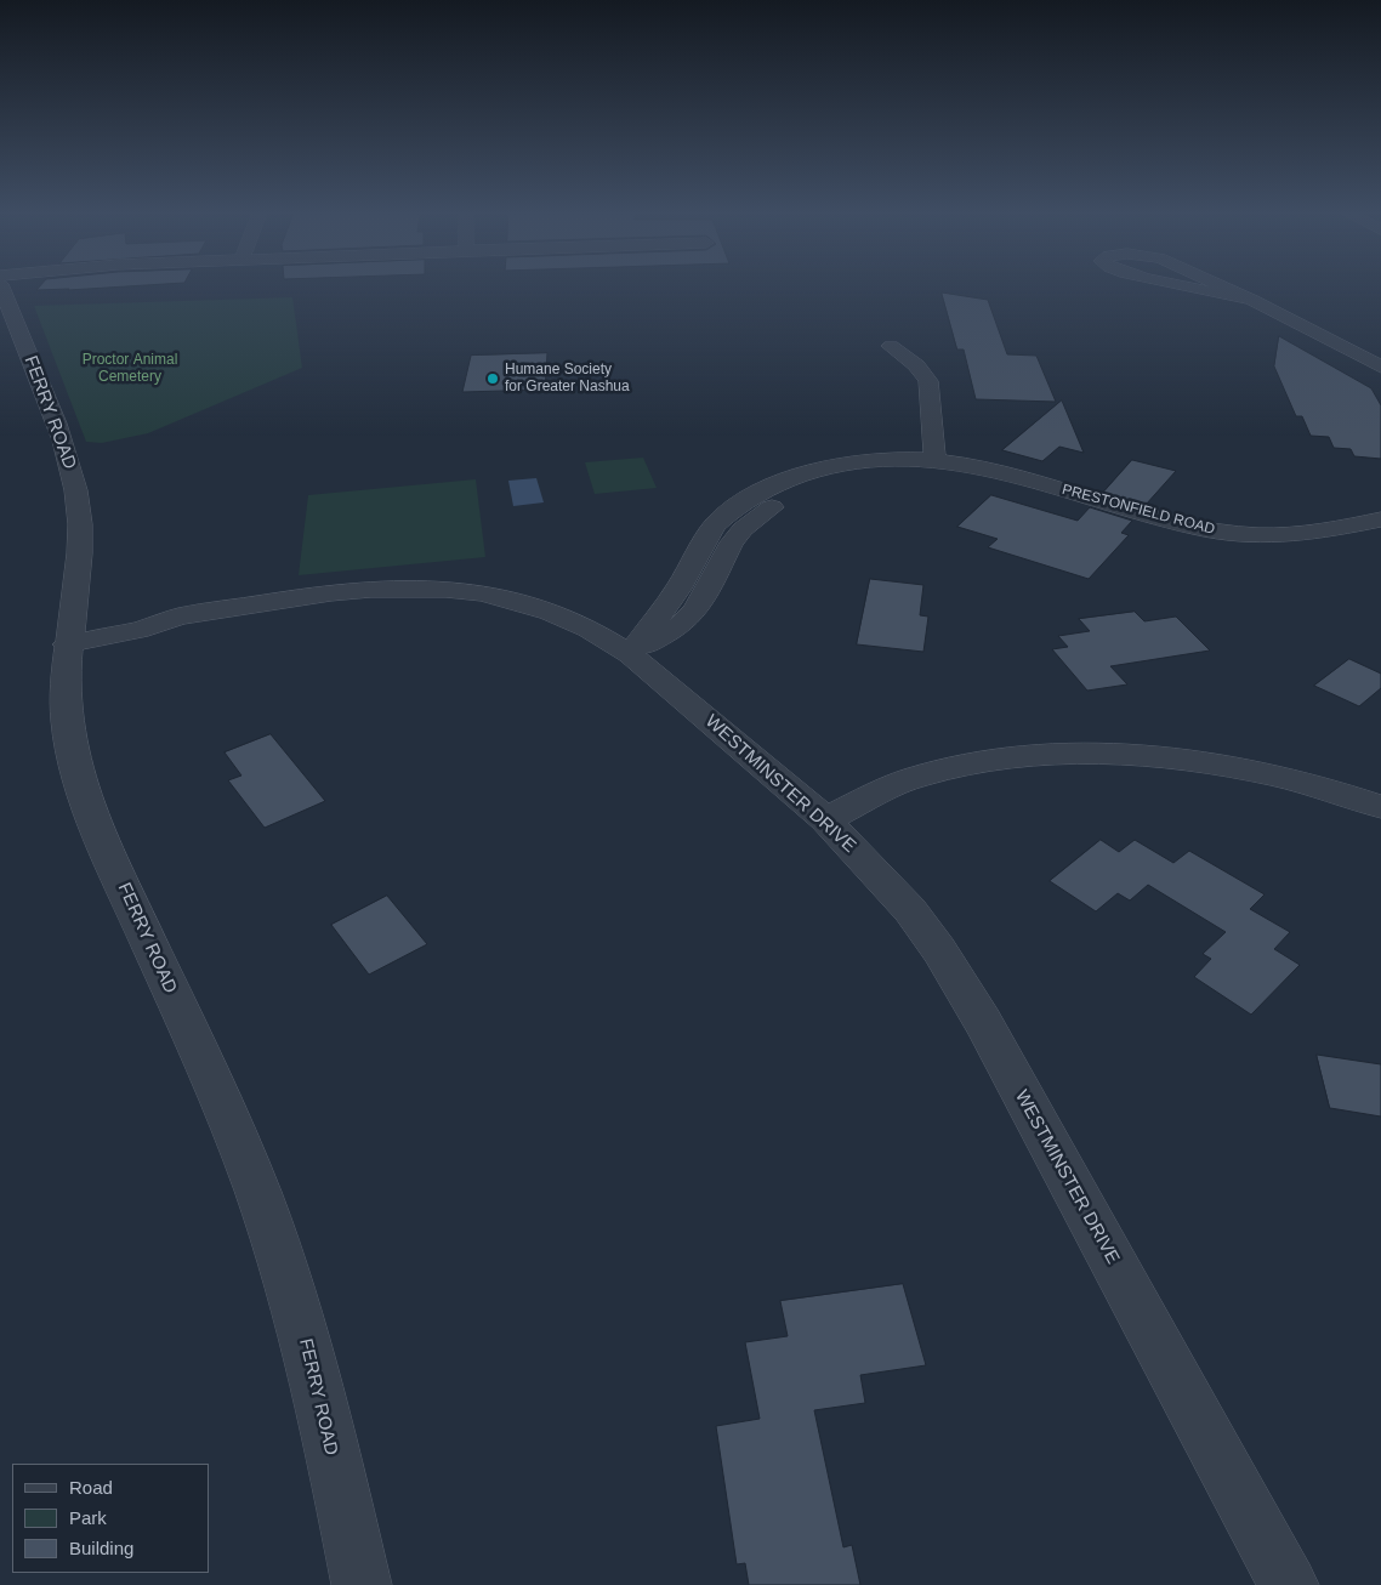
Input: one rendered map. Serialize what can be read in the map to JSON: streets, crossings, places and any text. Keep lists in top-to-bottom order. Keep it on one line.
{"streets":{"street":["FERRY ROAD","PRESTONFIELD ROAD","WESTMINSTER DRIVE"]},"crossings":[["FERRY ROAD","WESTMINSTER DRIVE"],["PRESTONFIELD ROAD","WESTMINSTER DRIVE"]],"parks":["Proctor Animal Cemetery"],"places":["Humane Society for Greater Nashua"],"legend":["Road","Park","Building"]}
